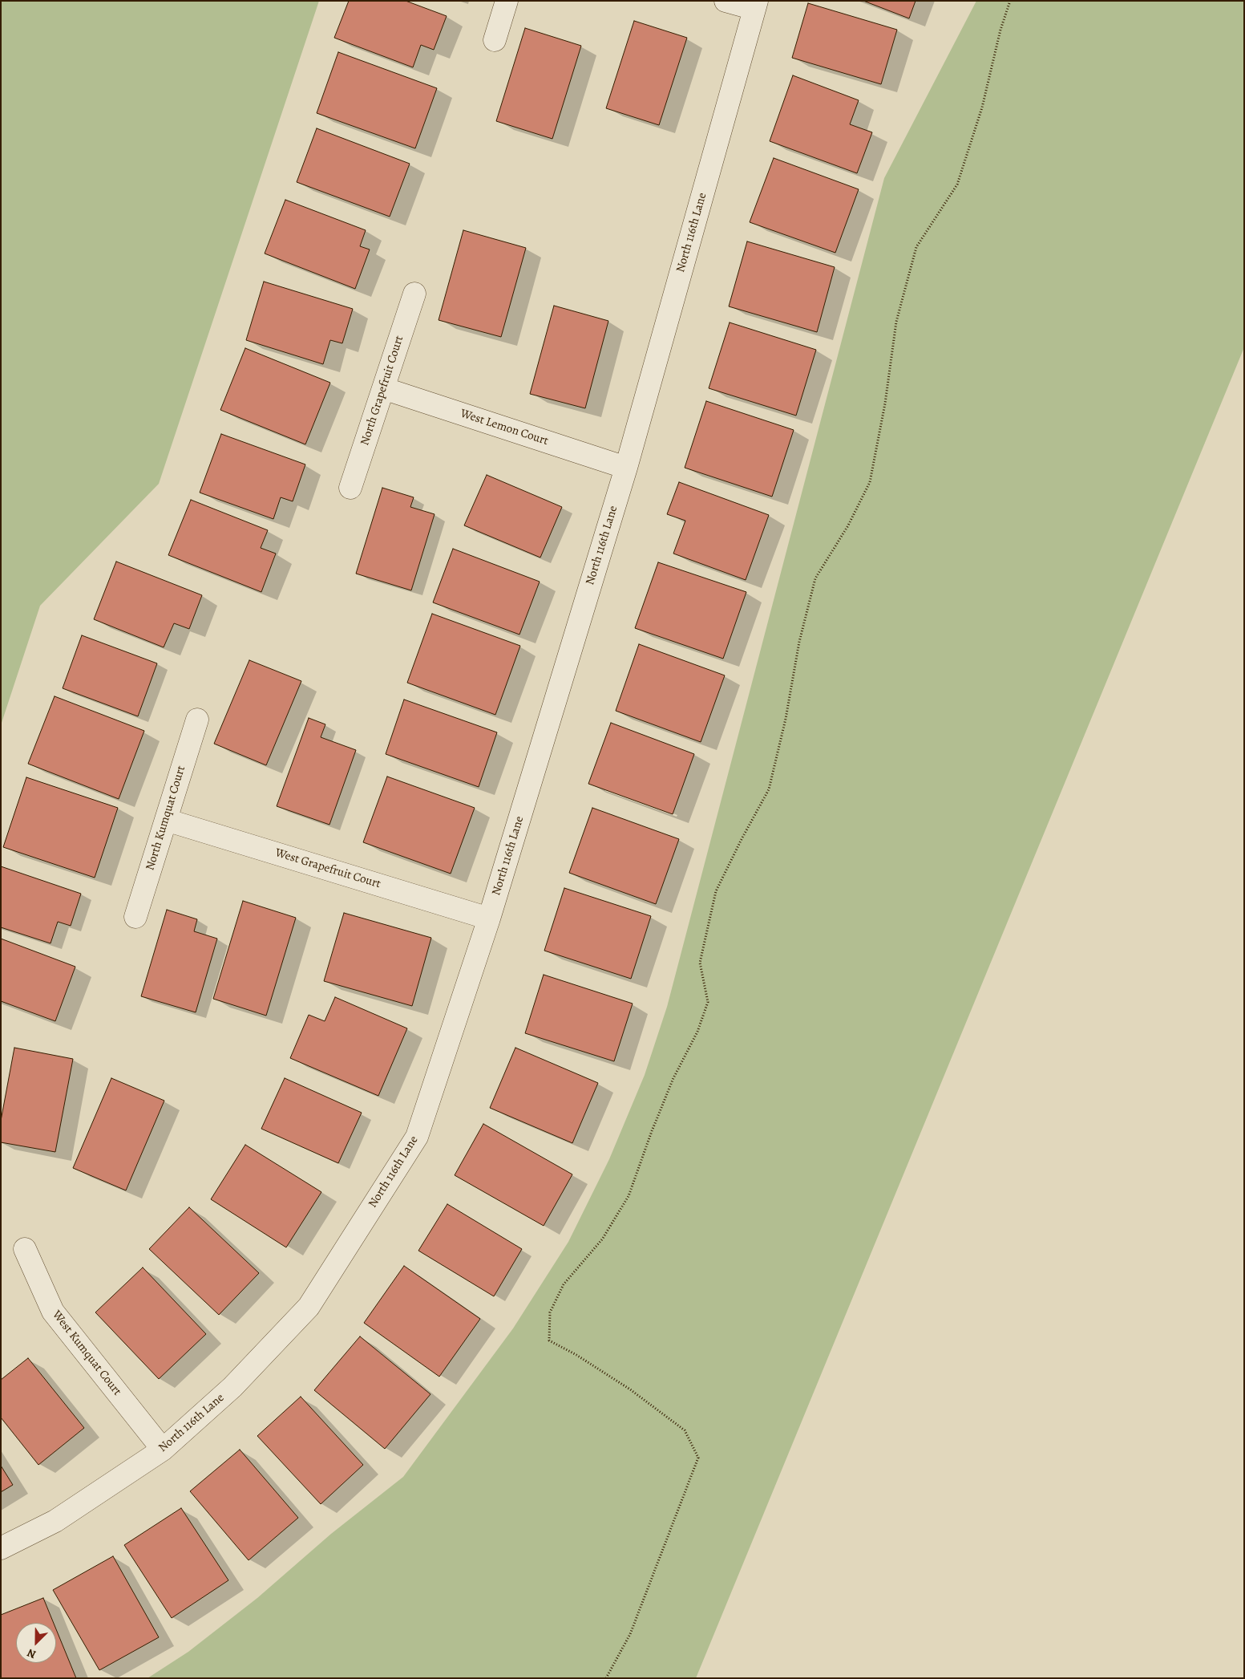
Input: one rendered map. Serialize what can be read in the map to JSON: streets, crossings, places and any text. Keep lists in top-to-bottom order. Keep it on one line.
{"streets":{"street":["North 116th Lane","North Grapefruit Court","West Lemon Court","North Kumquat Court","West Grapefruit Court","West Kumquat Court"]},"crossings":[["North 116th Lane","West Lemon Court"],["North 116th Lane","West Grapefruit Court"],["North 116th Lane","West Kumquat Court"],["North Grapefruit Court","West Lemon Court"],["North Kumquat Court","West Grapefruit Court"]],"north":"bottom left"}
